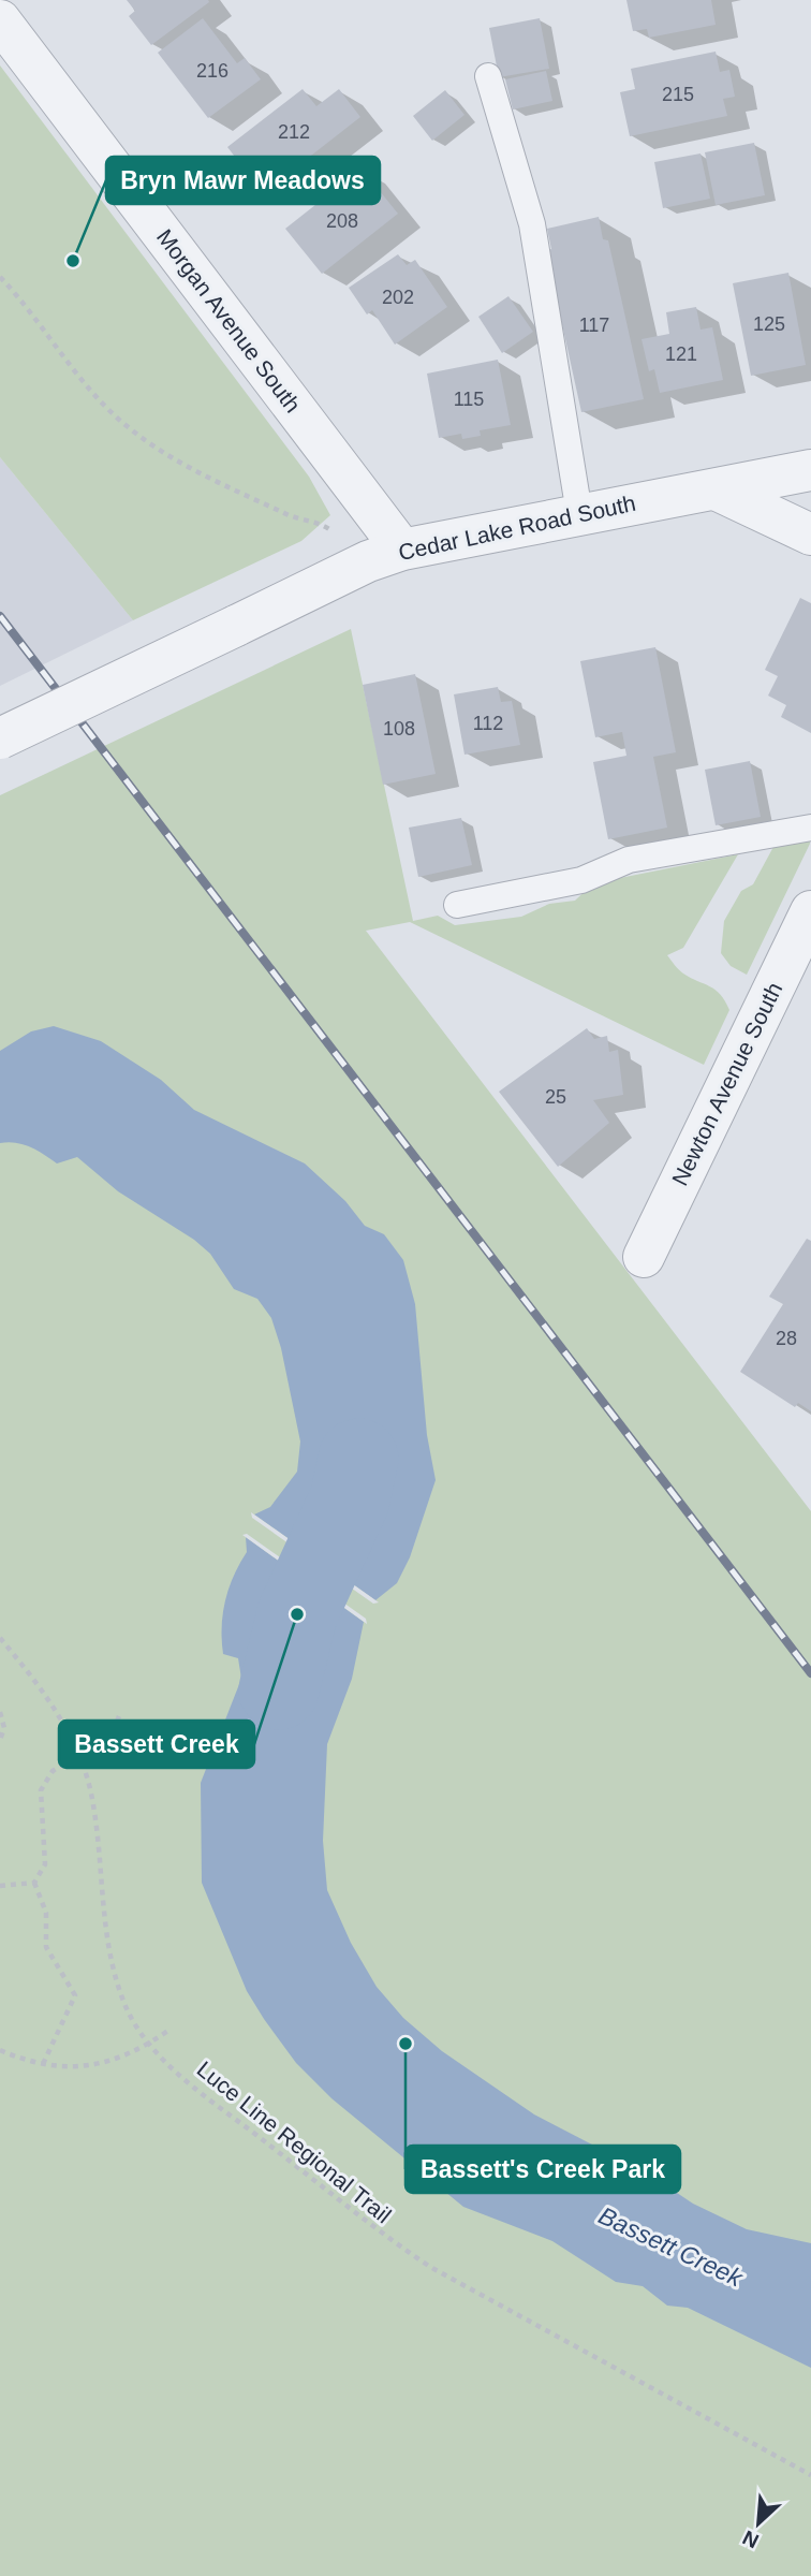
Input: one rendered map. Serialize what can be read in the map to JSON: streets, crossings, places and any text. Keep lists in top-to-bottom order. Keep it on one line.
{"streets":{"street":["Morgan Avenue South","Cedar Lake Road South","Newton Avenue South"],"path":["Luce Line Regional Trail"]},"crossings":[["Morgan Avenue South","Cedar Lake Road South"]],"water":["Bassett Creek"],"places":["Bryn Mawr Meadows","Bassett Creek","Bassett's Creek Park"],"house_numbers":["216","215","212","208","202","125","117","121","115","112","108","25","28"],"north":"bottom left"}
